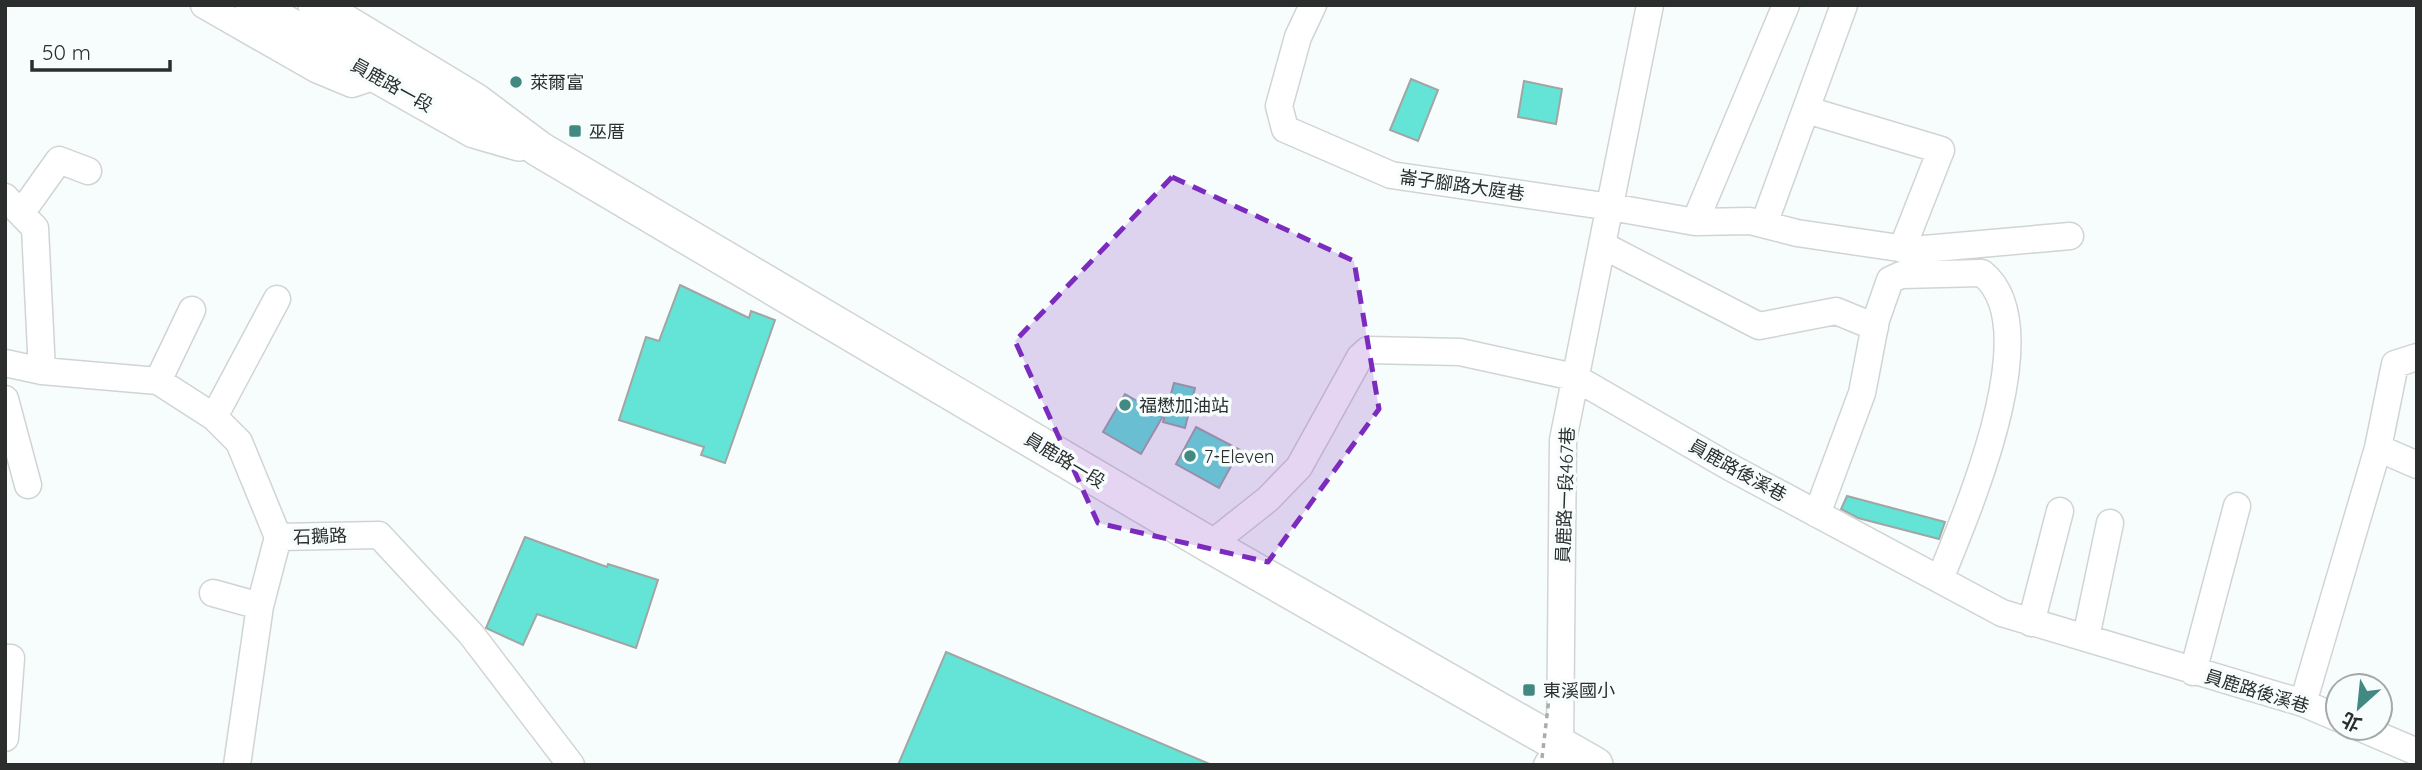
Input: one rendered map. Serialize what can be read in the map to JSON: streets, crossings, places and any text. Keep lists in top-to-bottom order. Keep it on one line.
{"streets":{"main road":["員鹿路一段"],"street":["崙子腳路大庭巷","員鹿路後溪巷","員鹿路一段467巷","石鵝路"]},"crossings":[["員鹿路一段","員鹿路後溪巷"],["員鹿路一段","員鹿路一段467巷"],["崙子腳路大庭巷","員鹿路一段467巷"],["員鹿路後溪巷","員鹿路一段467巷"]],"places":{"other":["萊爾富","福懋加油站","7-Eleven"],"transit":["巫厝","東溪國小"]},"scale_bar":"50 m","north":"bottom left"}
